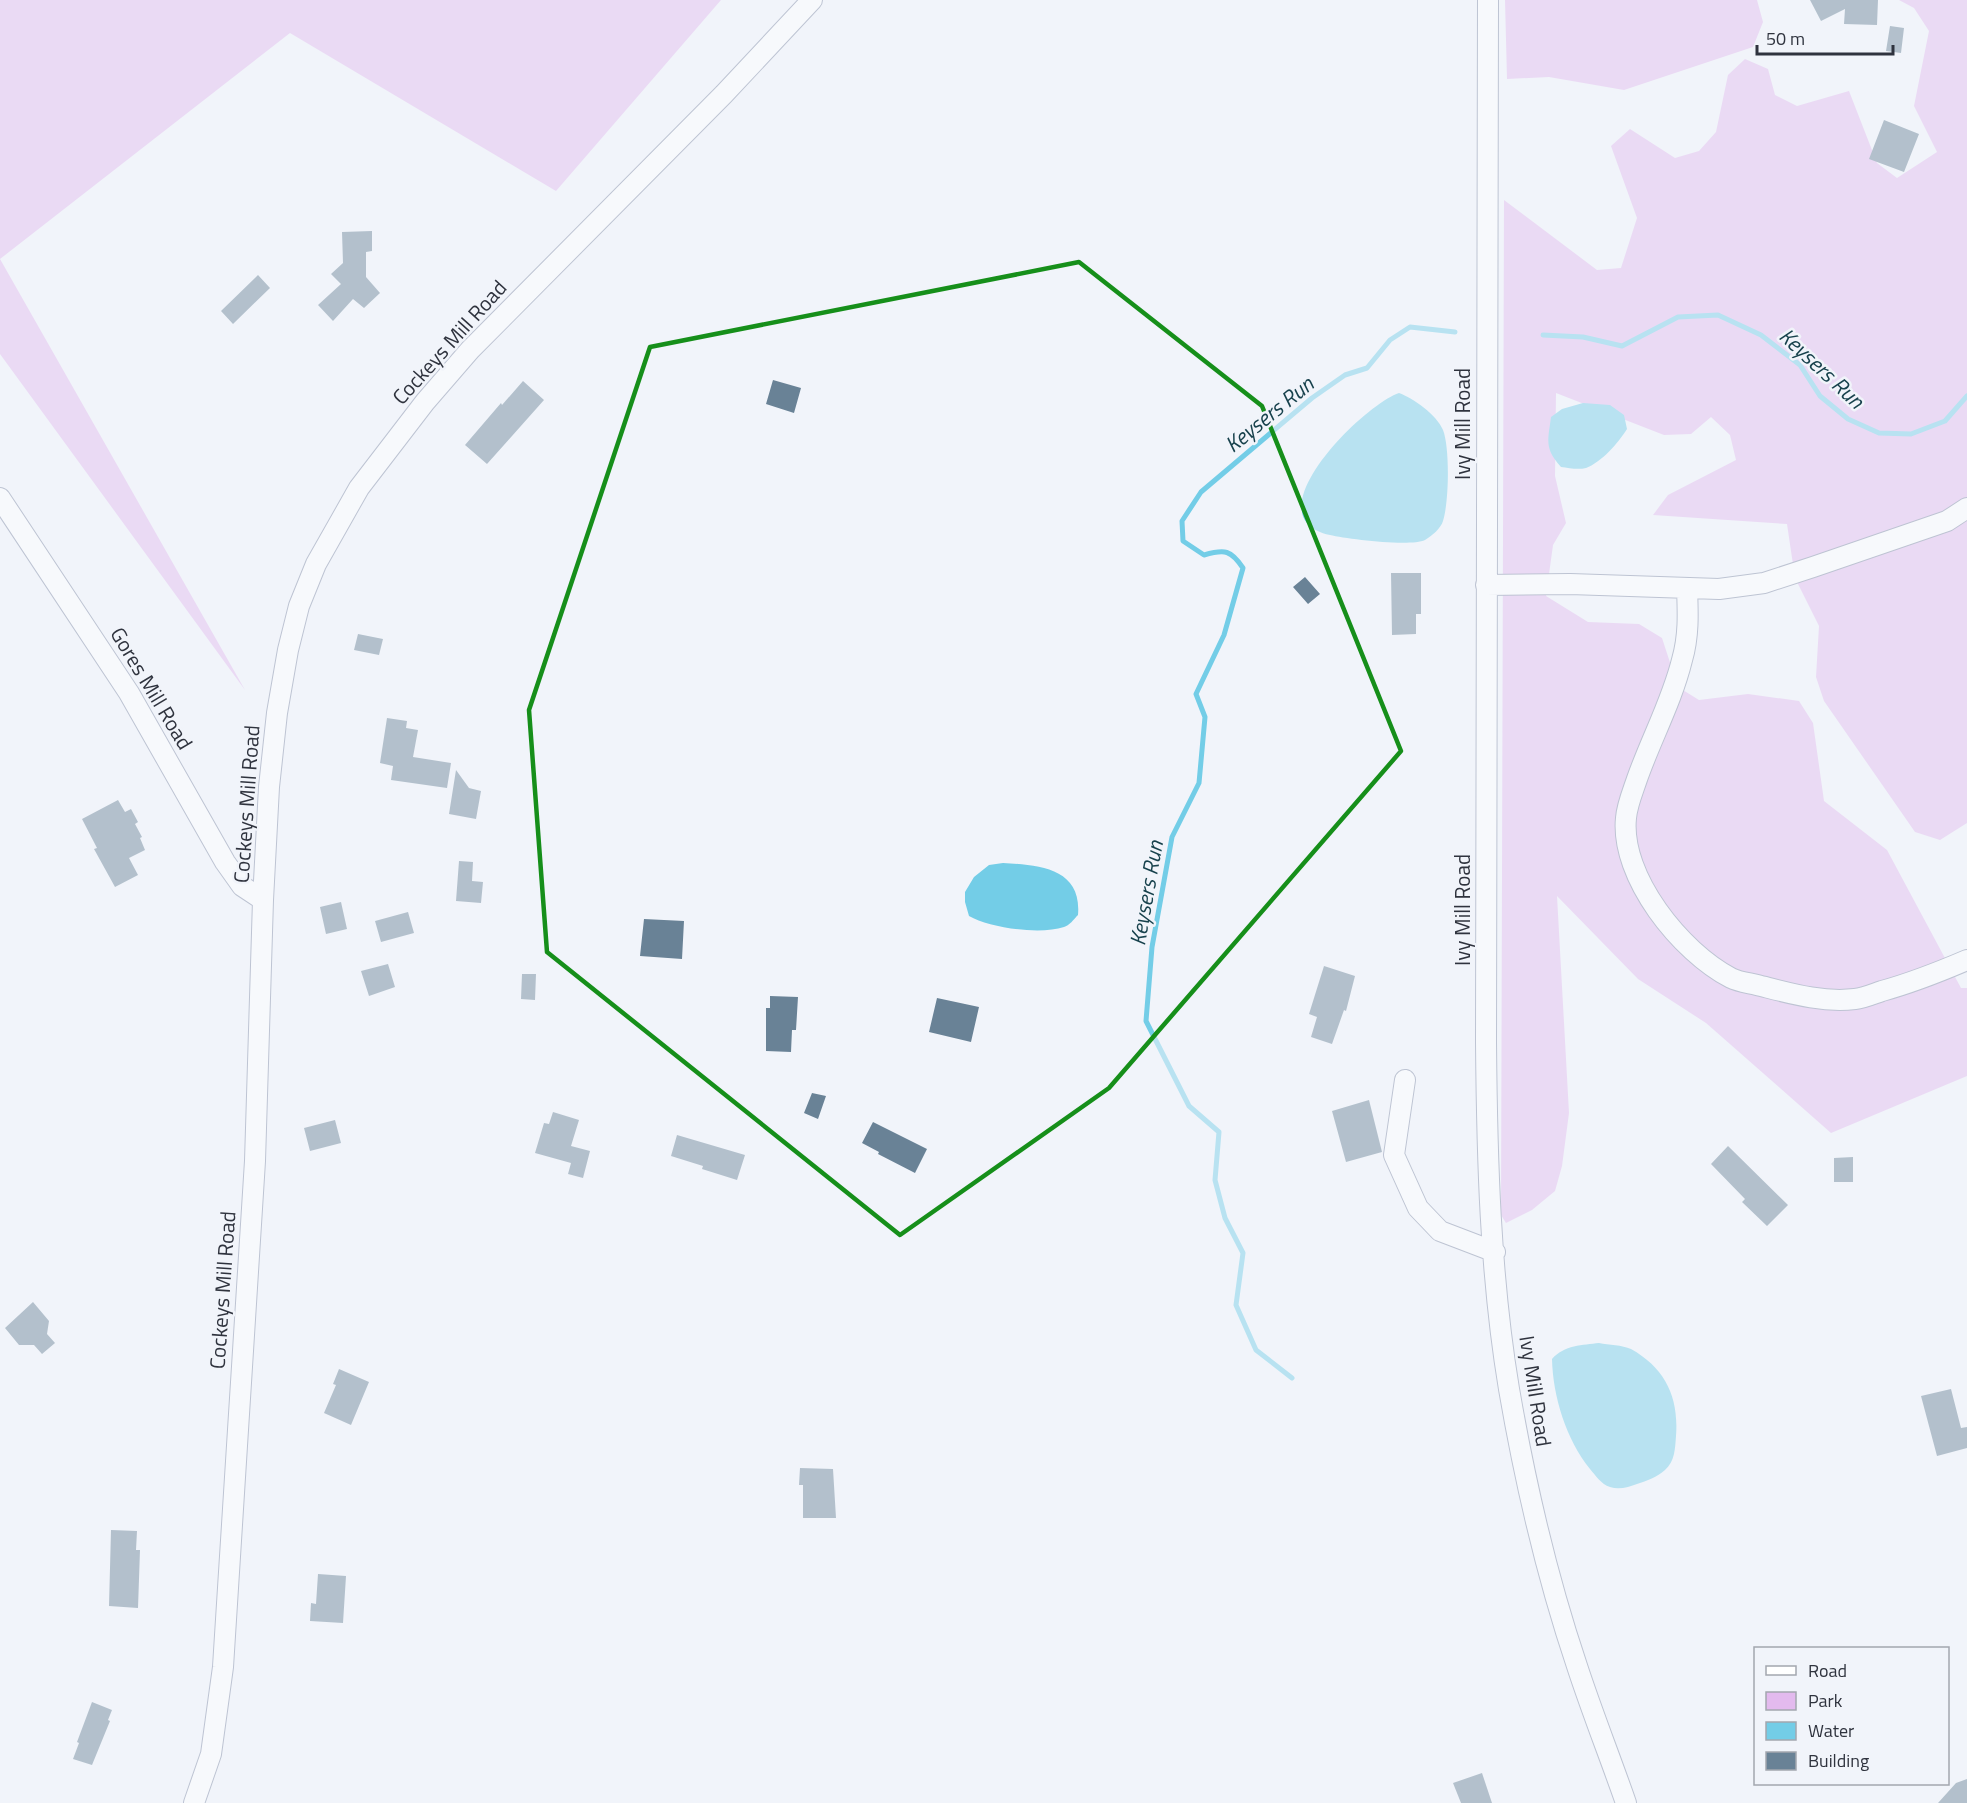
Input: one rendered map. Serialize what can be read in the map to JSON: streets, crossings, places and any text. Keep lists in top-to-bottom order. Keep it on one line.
{"streets":{"street":["Cockeys Mill Road","Ivy Mill Road","Gores Mill Road"]},"crossings":[["Cockeys Mill Road","Gores Mill Road"]],"water":["Keysers Run"],"legend":["Road","Park","Water","Building"],"scale_bar":"50 m"}
